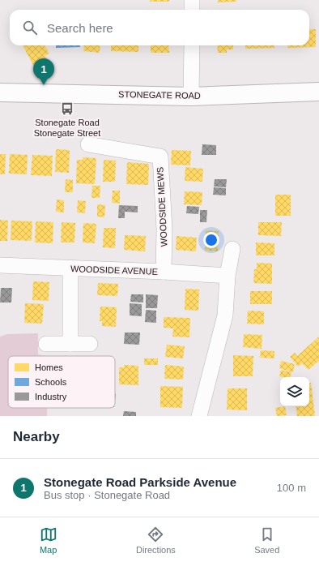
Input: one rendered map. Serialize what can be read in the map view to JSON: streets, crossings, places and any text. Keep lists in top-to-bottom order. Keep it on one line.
{"streets":{"main road":["STONEGATE ROAD"],"street":["WOODSIDE MEWS","WOODSIDE AVENUE"]},"crossings":[["WOODSIDE MEWS","WOODSIDE AVENUE"]],"places":{"bus stop":["Stonegate Road Stonegate Street"]},"legend":["Homes","Schools","Industry"],"page":{"search":"Search here","pins":"1","heading":"Nearby","list":[{"mark":"1","name":"Stonegate Road Parkside Avenue","note":"Bus stop · Stonegate Road","value":"100 m"}],"nav":["Map","Directions","Saved"]}}
